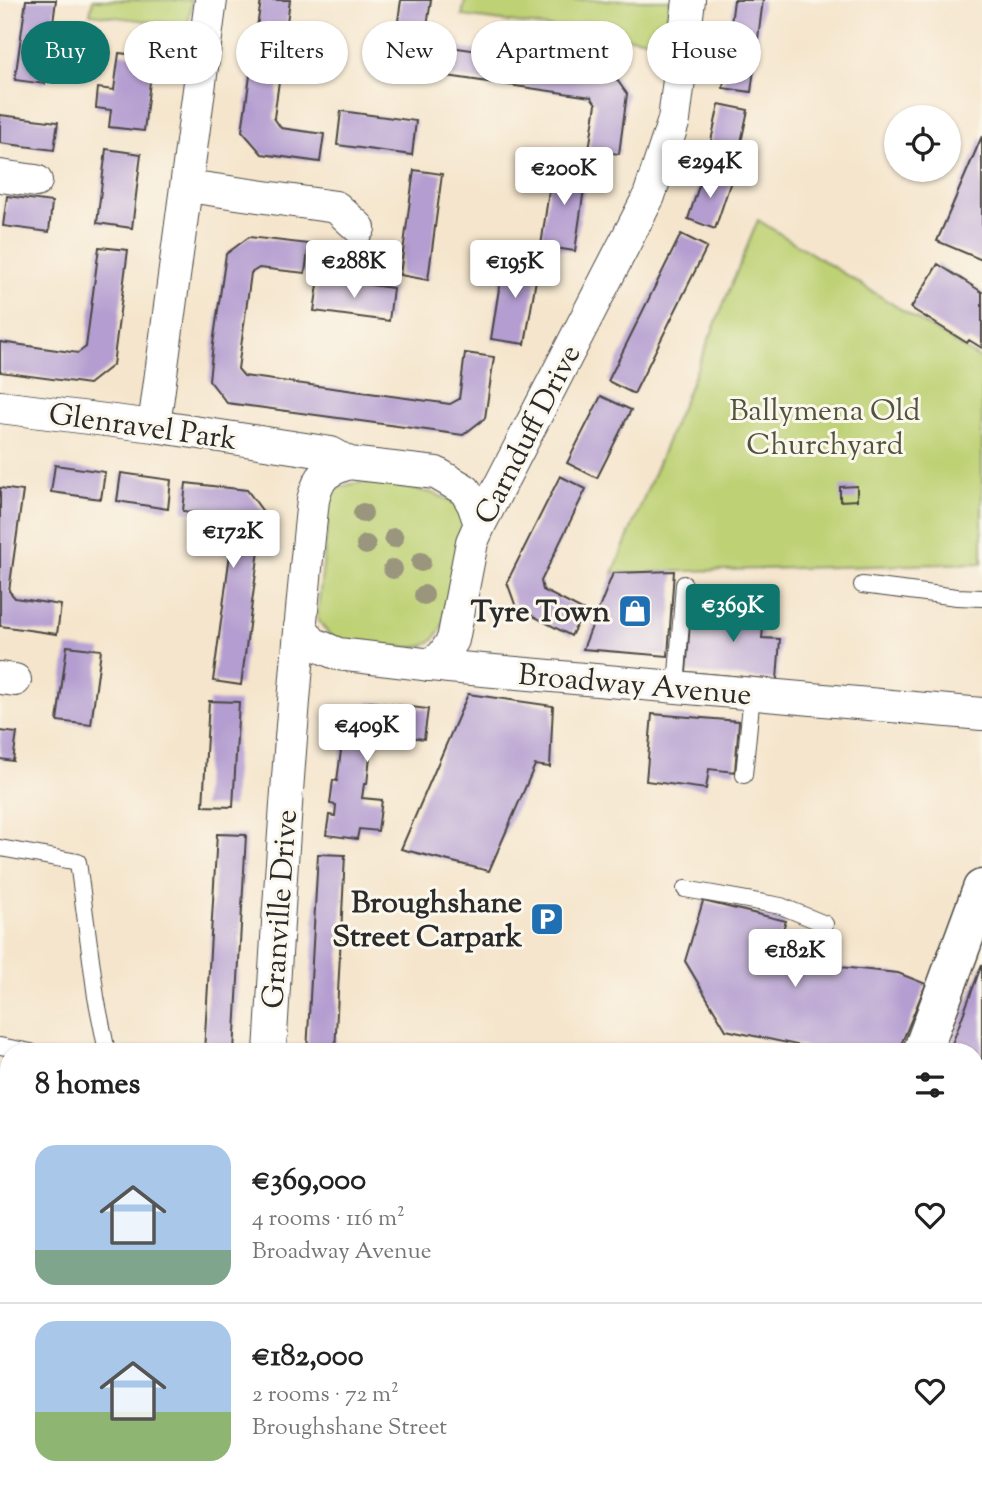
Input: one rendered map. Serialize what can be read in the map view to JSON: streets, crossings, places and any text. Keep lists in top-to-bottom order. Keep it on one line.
{"streets":{"street":["Glenravel Park","Carnduff Drive","Broadway Avenue","Granville Drive"]},"crossings":[["Glenravel Park","Carnduff Drive"],["Glenravel Park","Broadway Avenue"],["Glenravel Park","Granville Drive"],["Carnduff Drive","Broadway Avenue"],["Carnduff Drive","Granville Drive"],["Broadway Avenue","Granville Drive"]],"parks":["Ballymena Old Churchyard"],"places":{"shop":["Tyre Town"],"parking":["Broughshane Street Carpark"]},"page":{"chip":["Buy","Rent","Filters","New","Apartment","House"],"price":["€294K","€200K","€288K","€195K","€172K","€369K","€409K","€182K"],"heading":"8 homes","list":[{"name":"€369,000","note":"4 rooms · 116 m² · Broadway Avenue"},{"name":"€182,000","note":"2 rooms · 72 m² · Broughshane Street"}]}}
